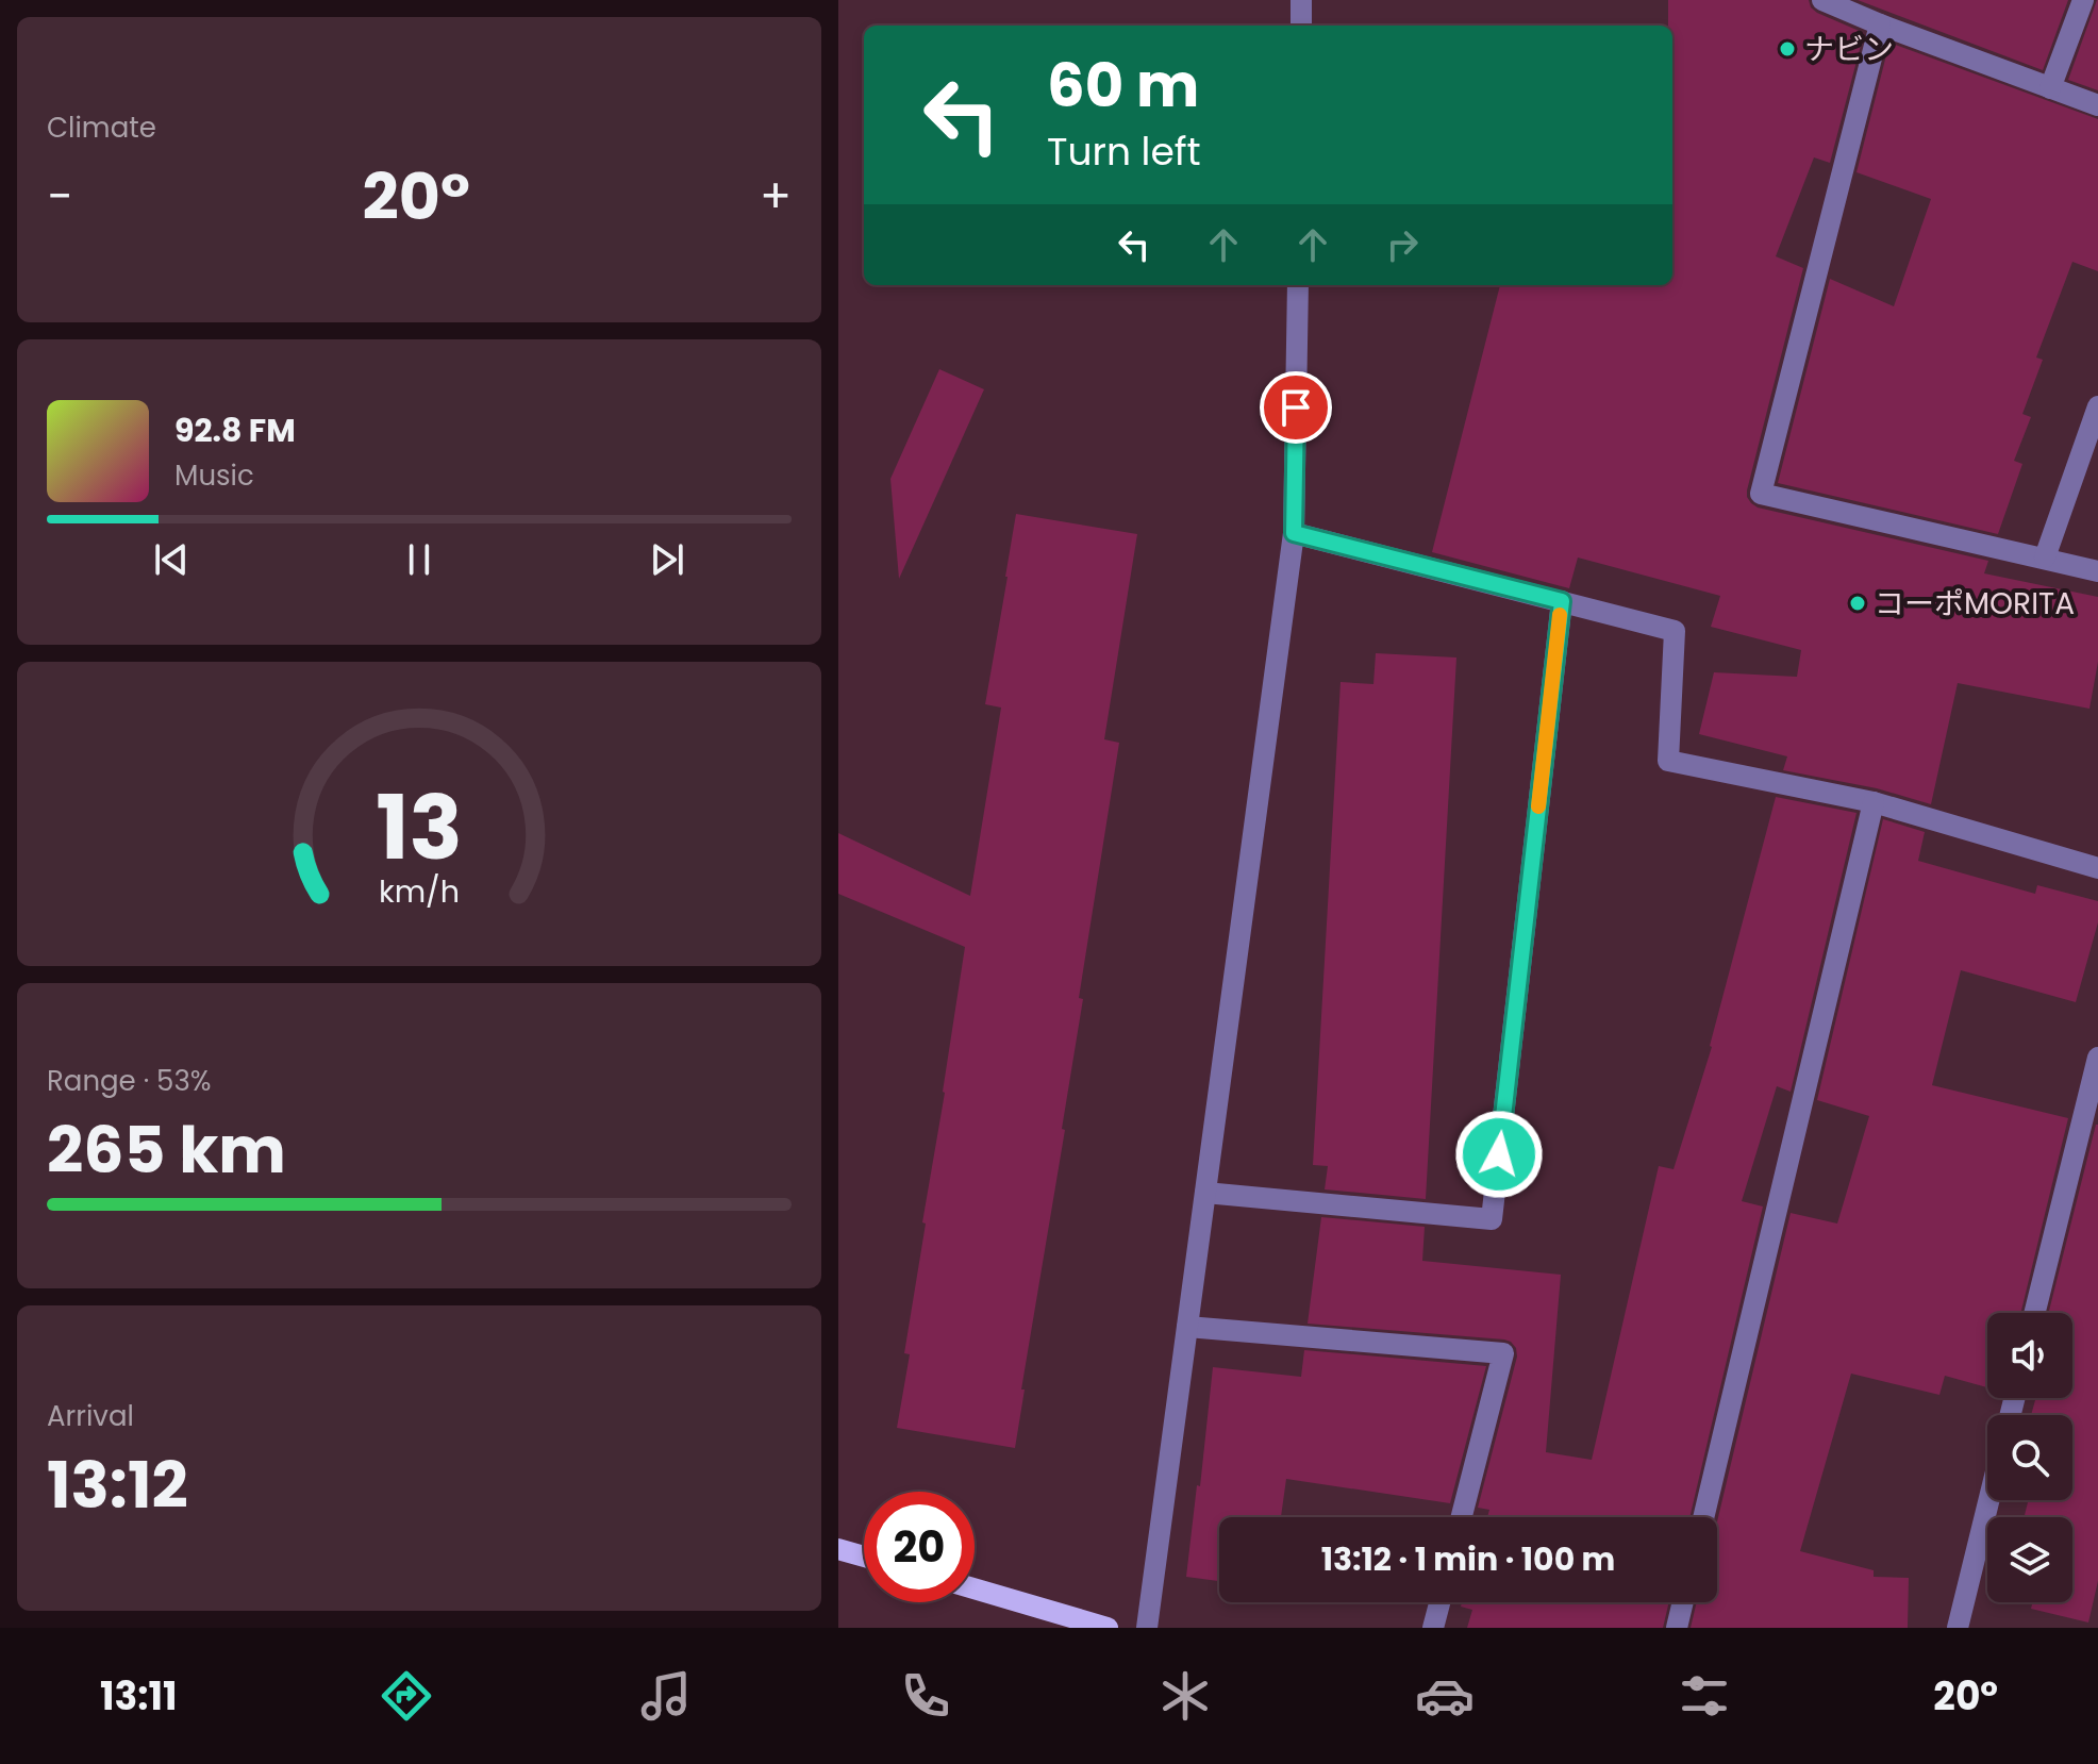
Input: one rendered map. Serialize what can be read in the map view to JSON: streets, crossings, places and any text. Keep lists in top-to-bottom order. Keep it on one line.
{"places":["ナビン","コーポMORITA"],"page":{"tile":["Climate",["Range · 53%","265 km"],["Arrival","13:12"]],"turn":["60 m","Turn left"],"heat":["−","20°","+"],"song":["92.8 FM","Music"],"limit":"20","trip":"13:12 · 1 min · 100 m","tabs":["13:11","20°"],"gauge":["13","km/h"]}}
